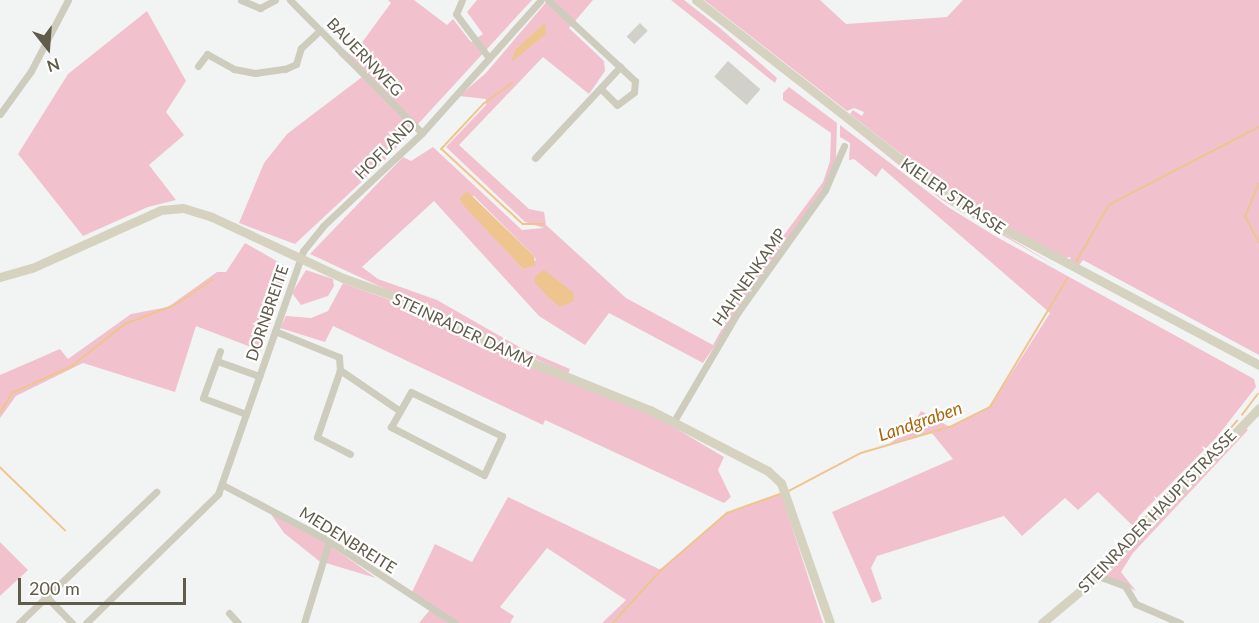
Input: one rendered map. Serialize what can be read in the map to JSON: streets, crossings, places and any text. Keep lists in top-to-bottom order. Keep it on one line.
{"streets":{"main road":["KIELER STRASSE","STEINRADER DAMM","STEINRADER HAUPTSTRASSE"],"street":["BAUERNWEG","HOFLAND","HAHNENKAMP","DORNBREITE","MEDENBREITE"]},"crossings":[["BAUERNWEG","HOFLAND"],["HOFLAND","DORNBREITE"],["HOFLAND","STEINRADER DAMM"],["HAHNENKAMP","STEINRADER DAMM"],["DORNBREITE","STEINRADER DAMM"],["DORNBREITE","MEDENBREITE"]],"water":["Landgraben"],"scale_bar":"200 m","north":"bottom"}
